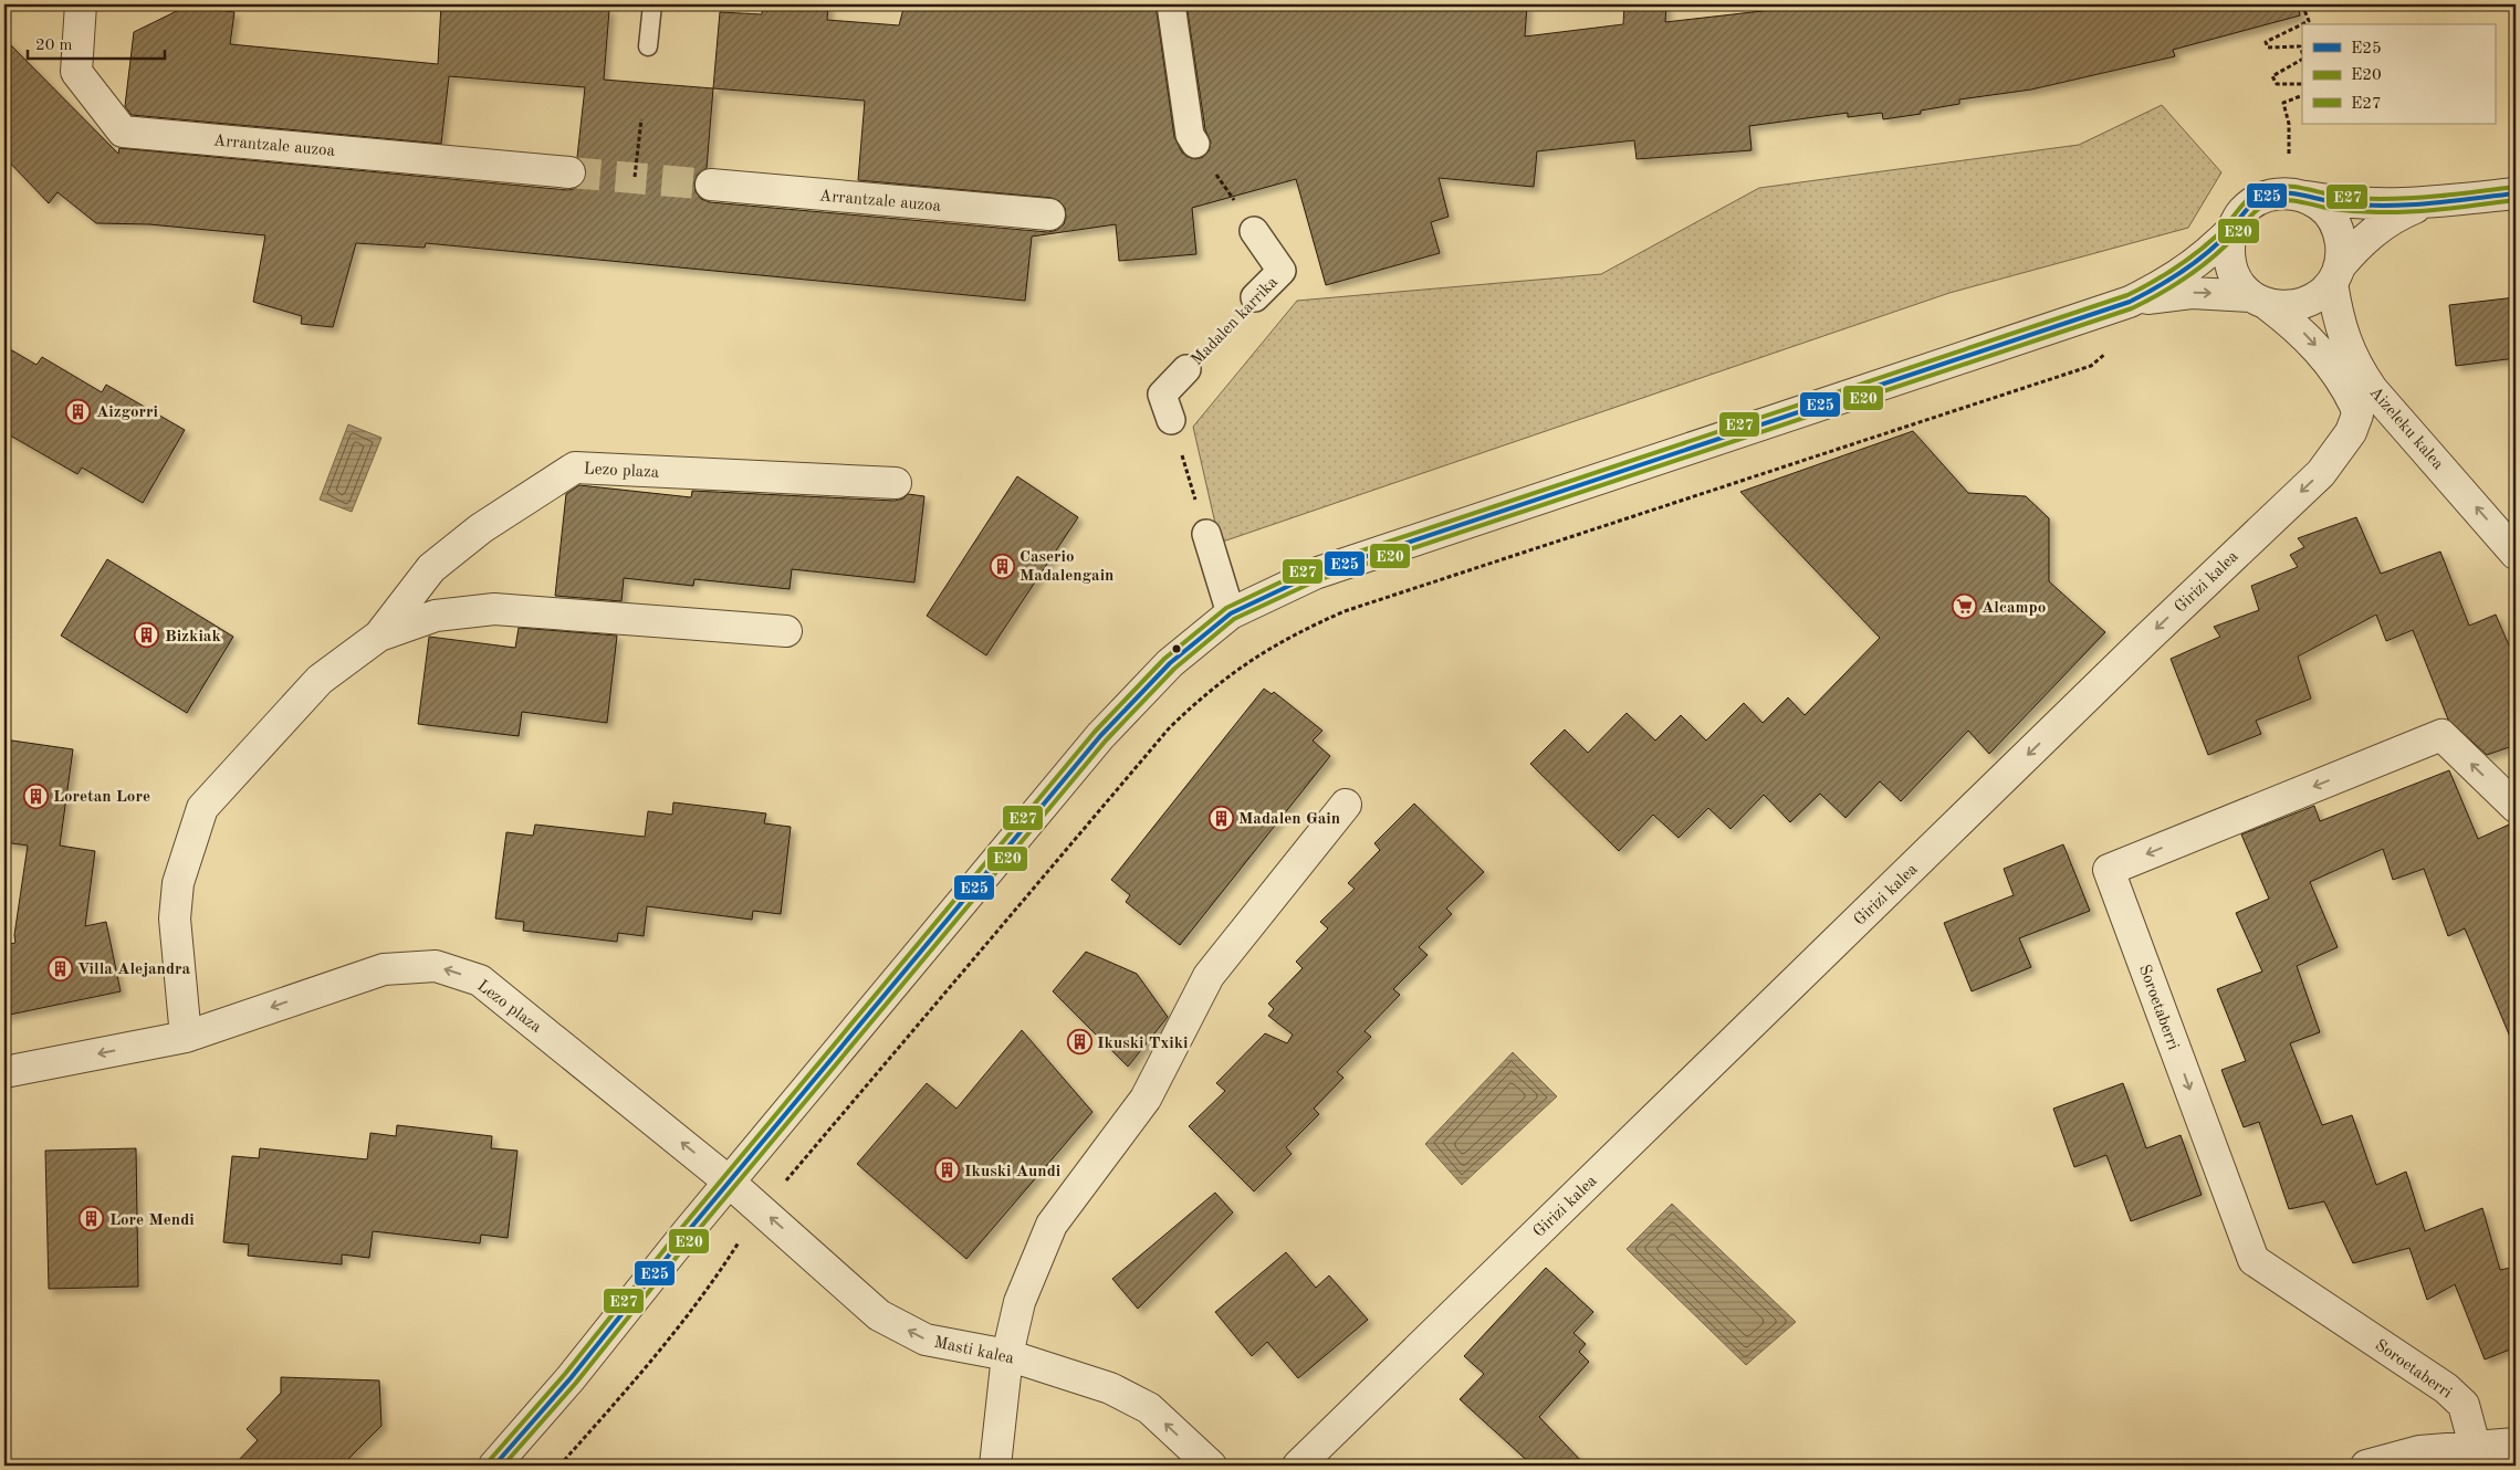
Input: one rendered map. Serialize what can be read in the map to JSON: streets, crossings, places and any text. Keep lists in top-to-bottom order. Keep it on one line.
{"streets":{"street":["Arrantzale auzoa","Madalen karrika","Aizeleku kalea","Lezo plaza","Girizi kalea","Soroetaberri","Masti kalea"]},"crossings":[["Aizeleku kalea","Girizi kalea"],["Lezo plaza","Masti kalea"]],"one_way":["Aizeleku kalea","Girizi kalea","Masti kalea"],"places":{"building":["Aizgorri","Caserio Madalengain","Bizkiak","Loretan Lore","Madalen Gain","Villa Alejandra","Ikuski Txiki","Ikuski Aundi","Lore Mendi"],"supermarket":["Alcampo"]},"lines":["transit line E27","transit line E25","transit line E20"],"legend":["E25","E20","E27"],"scale_bar":"20 m"}
